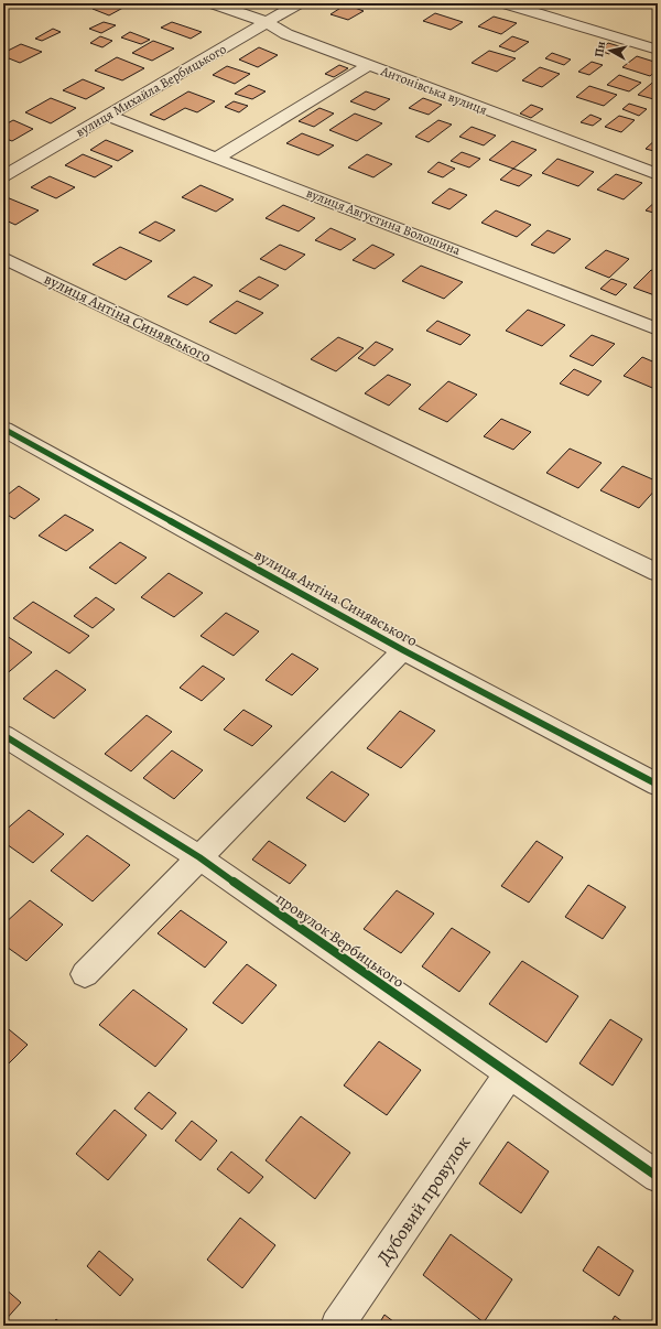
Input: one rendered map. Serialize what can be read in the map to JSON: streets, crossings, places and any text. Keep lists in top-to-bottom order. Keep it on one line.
{"streets":{"street":["вулиця Михайла Вербицького","Антонівська вулиця","вулиця Августина Волошина","вулиця Антіна Синявського","провулок Вербицького","Дубовий провулок"]},"crossings":[["вулиця Михайла Вербицького","Антонівська вулиця"],["вулиця Михайла Вербицького","вулиця Августина Волошина"],["провулок Вербицького","Дубовий провулок"]],"north":"left"}
